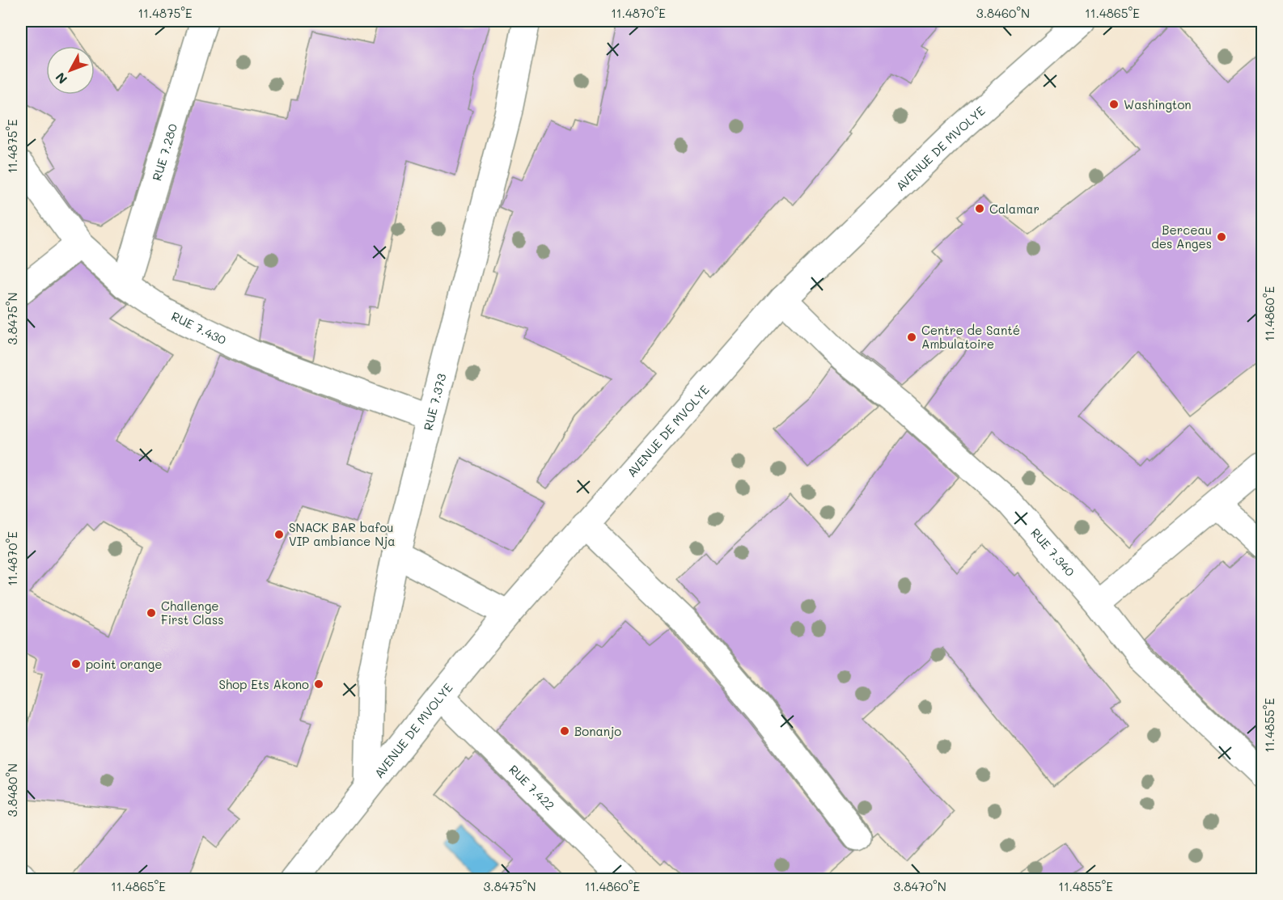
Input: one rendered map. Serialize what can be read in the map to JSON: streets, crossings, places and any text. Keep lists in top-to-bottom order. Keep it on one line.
{"streets":{"street":["AVENUE DE MVOLYE","RUE 7.280","RUE 7.430","RUE 7.373","RUE 7.340","RUE 7.422"]},"crossings":[["AVENUE DE MVOLYE","RUE 7.373"],["AVENUE DE MVOLYE","RUE 7.340"],["AVENUE DE MVOLYE","RUE 7.422"],["RUE 7.280","RUE 7.430"],["RUE 7.430","RUE 7.373"]],"places":["Washington","Calamar","Berceau des Anges","Centre de Santé Ambulatoire","SNACK BAR bafou VIP ambiance Nja","Challenge First Class","point orange","Shop Ets Akono","Bonanjo"],"north":"bottom left","coordinates":["11.4875°E","11.4870°E","3.8460°N","11.4865°E","11.4860°E","3.8475°N","11.4855°E","3.8480°N","3.8470°N"]}
